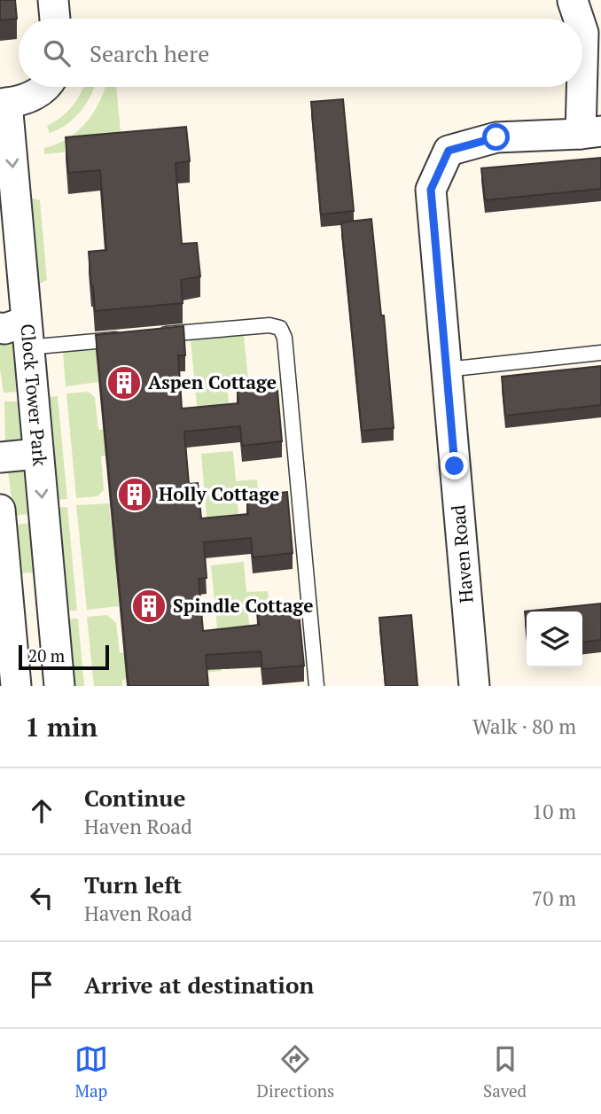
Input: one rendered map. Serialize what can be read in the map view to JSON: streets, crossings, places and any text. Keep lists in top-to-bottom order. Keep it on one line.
{"streets":{"street":["Clock Tower Park","Haven Road"]},"one_way":["Clock Tower Park"],"places":{"building":["Aspen Cottage","Holly Cottage","Spindle Cottage"]},"scale_bar":"20 m","page":{"search":"Search here","scale":"20 m","heading":["1 min","Walk · 80 m"],"list":[["Continue","Haven Road","10 m"],["Turn left","Haven Road","70 m"],"Arrive at destination"],"nav":["Map","Directions","Saved"]}}
